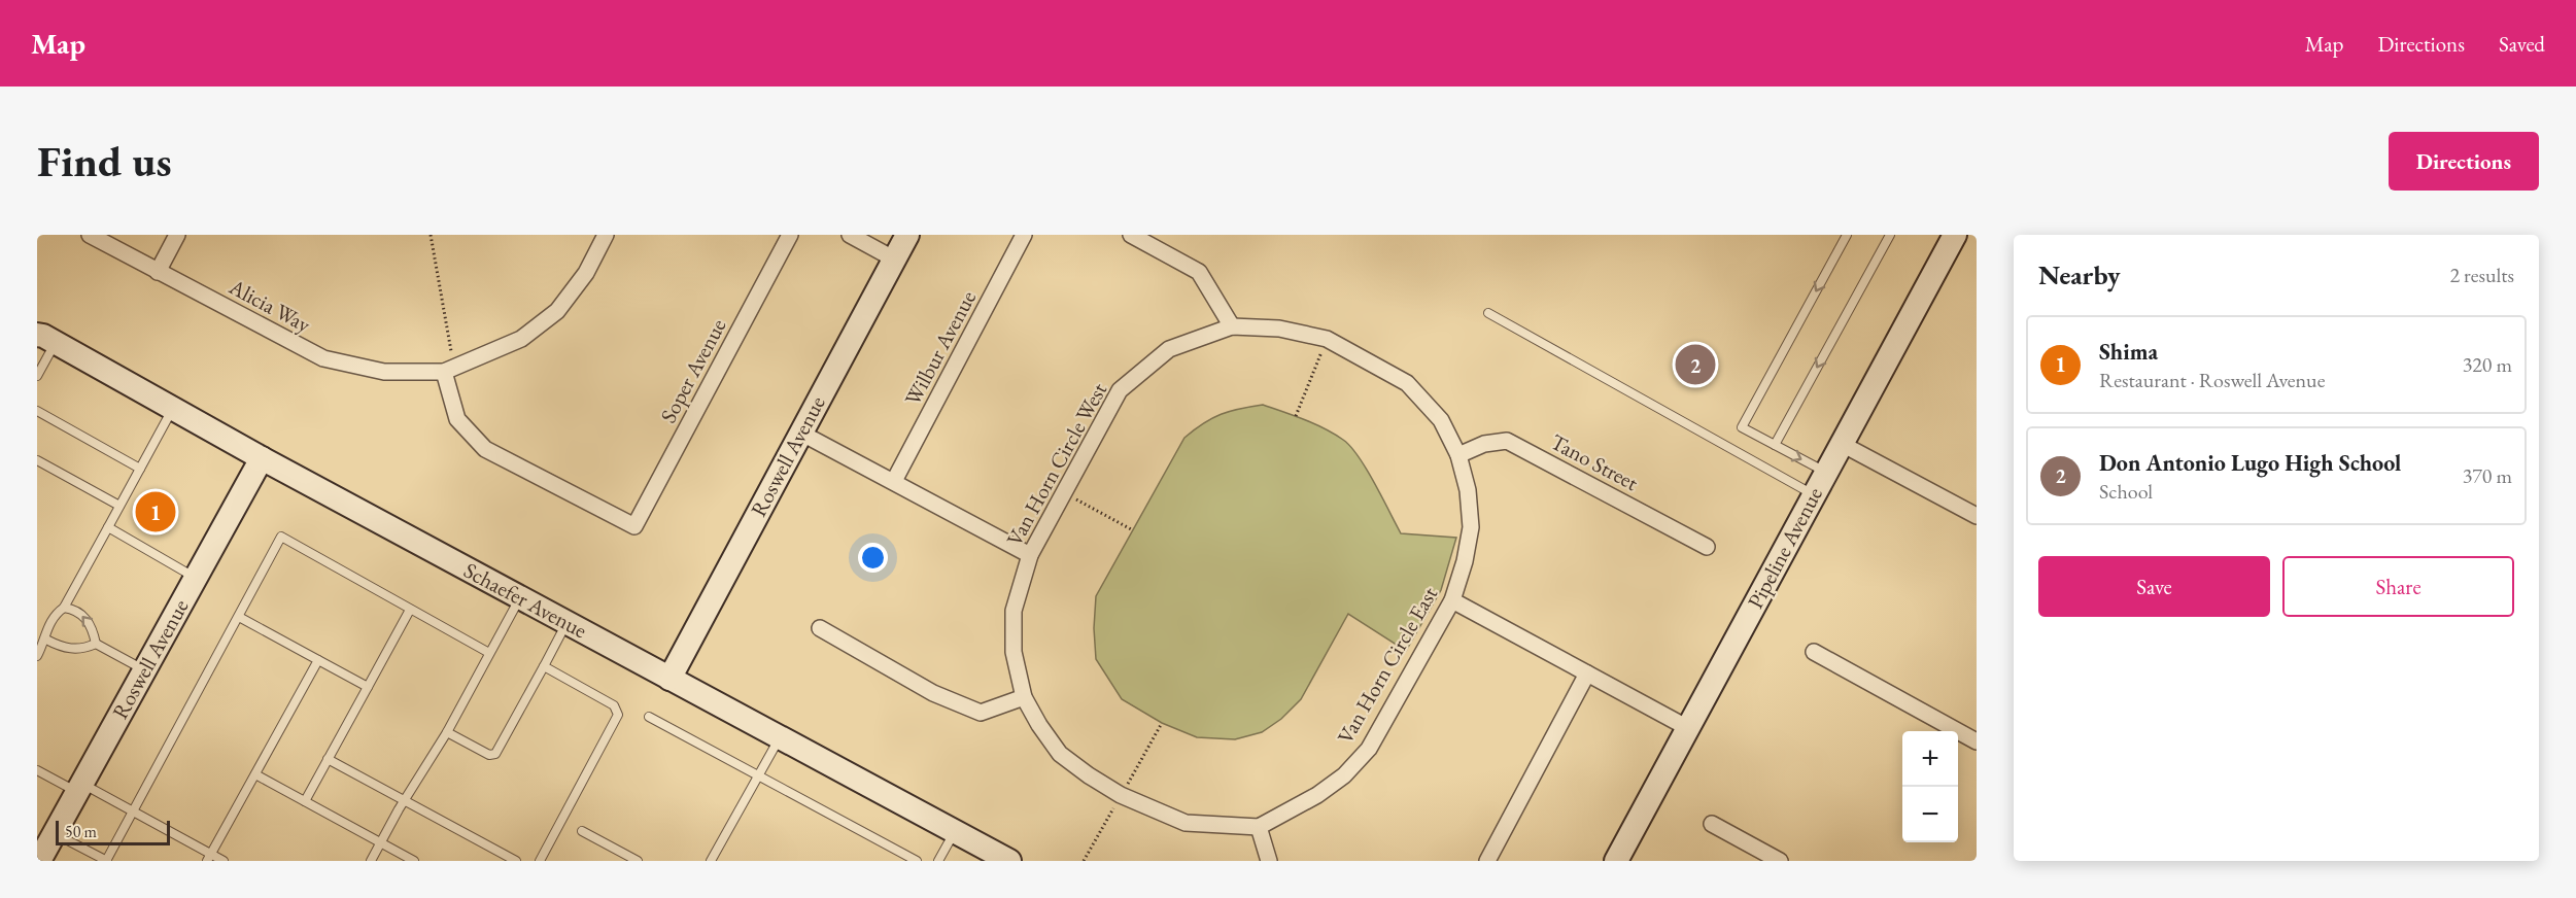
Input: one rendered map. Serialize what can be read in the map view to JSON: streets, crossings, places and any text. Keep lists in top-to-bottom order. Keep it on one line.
{"streets":{"main road":["Roswell Avenue","Pipeline Avenue","Schaefer Avenue"],"street":["Alicia Way","Wilbur Avenue","Soper Avenue","Tano Street","Van Horn Circle West","Van Horn Circle East"]},"crossings":[["Alicia Way","Soper Avenue"],["Roswell Avenue","Schaefer Avenue"],["Tano Street","Van Horn Circle East"],["Van Horn Circle West","Van Horn Circle East"]],"scale_bar":"50 m","page":{"header":"Map","nav":["Map","Directions","Saved"],"buttons":["Directions",["Save","Share"]],"title":"Find us","heading":["Nearby","2 results"],"list":[{"mark":"1","name":"Shima","note":"Restaurant · Roswell Avenue","value":"320 m"},{"mark":"2","name":"Don Antonio Lugo High School","note":"School","value":"370 m"}],"pins":["2","1"],"map_buttons":["+","−"],"scale":"50 m"}}
